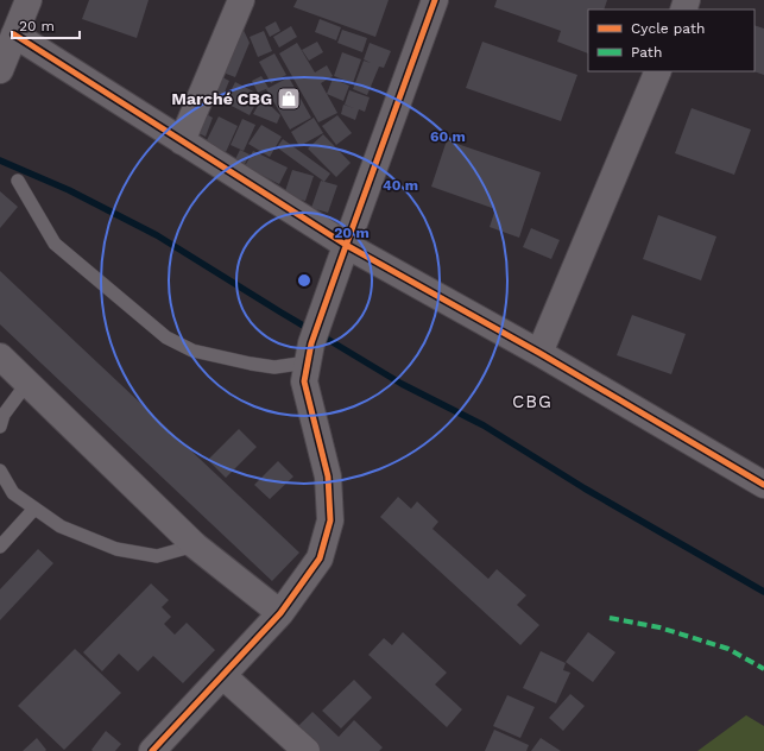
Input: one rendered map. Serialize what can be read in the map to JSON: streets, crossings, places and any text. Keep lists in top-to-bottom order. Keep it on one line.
{"districts":["CBG"],"places":{"shop":["Marché CBG"]},"legend":["Cycle path","Path"],"scale_bar":"20 m","rings":["60 m","40 m","20 m"]}
